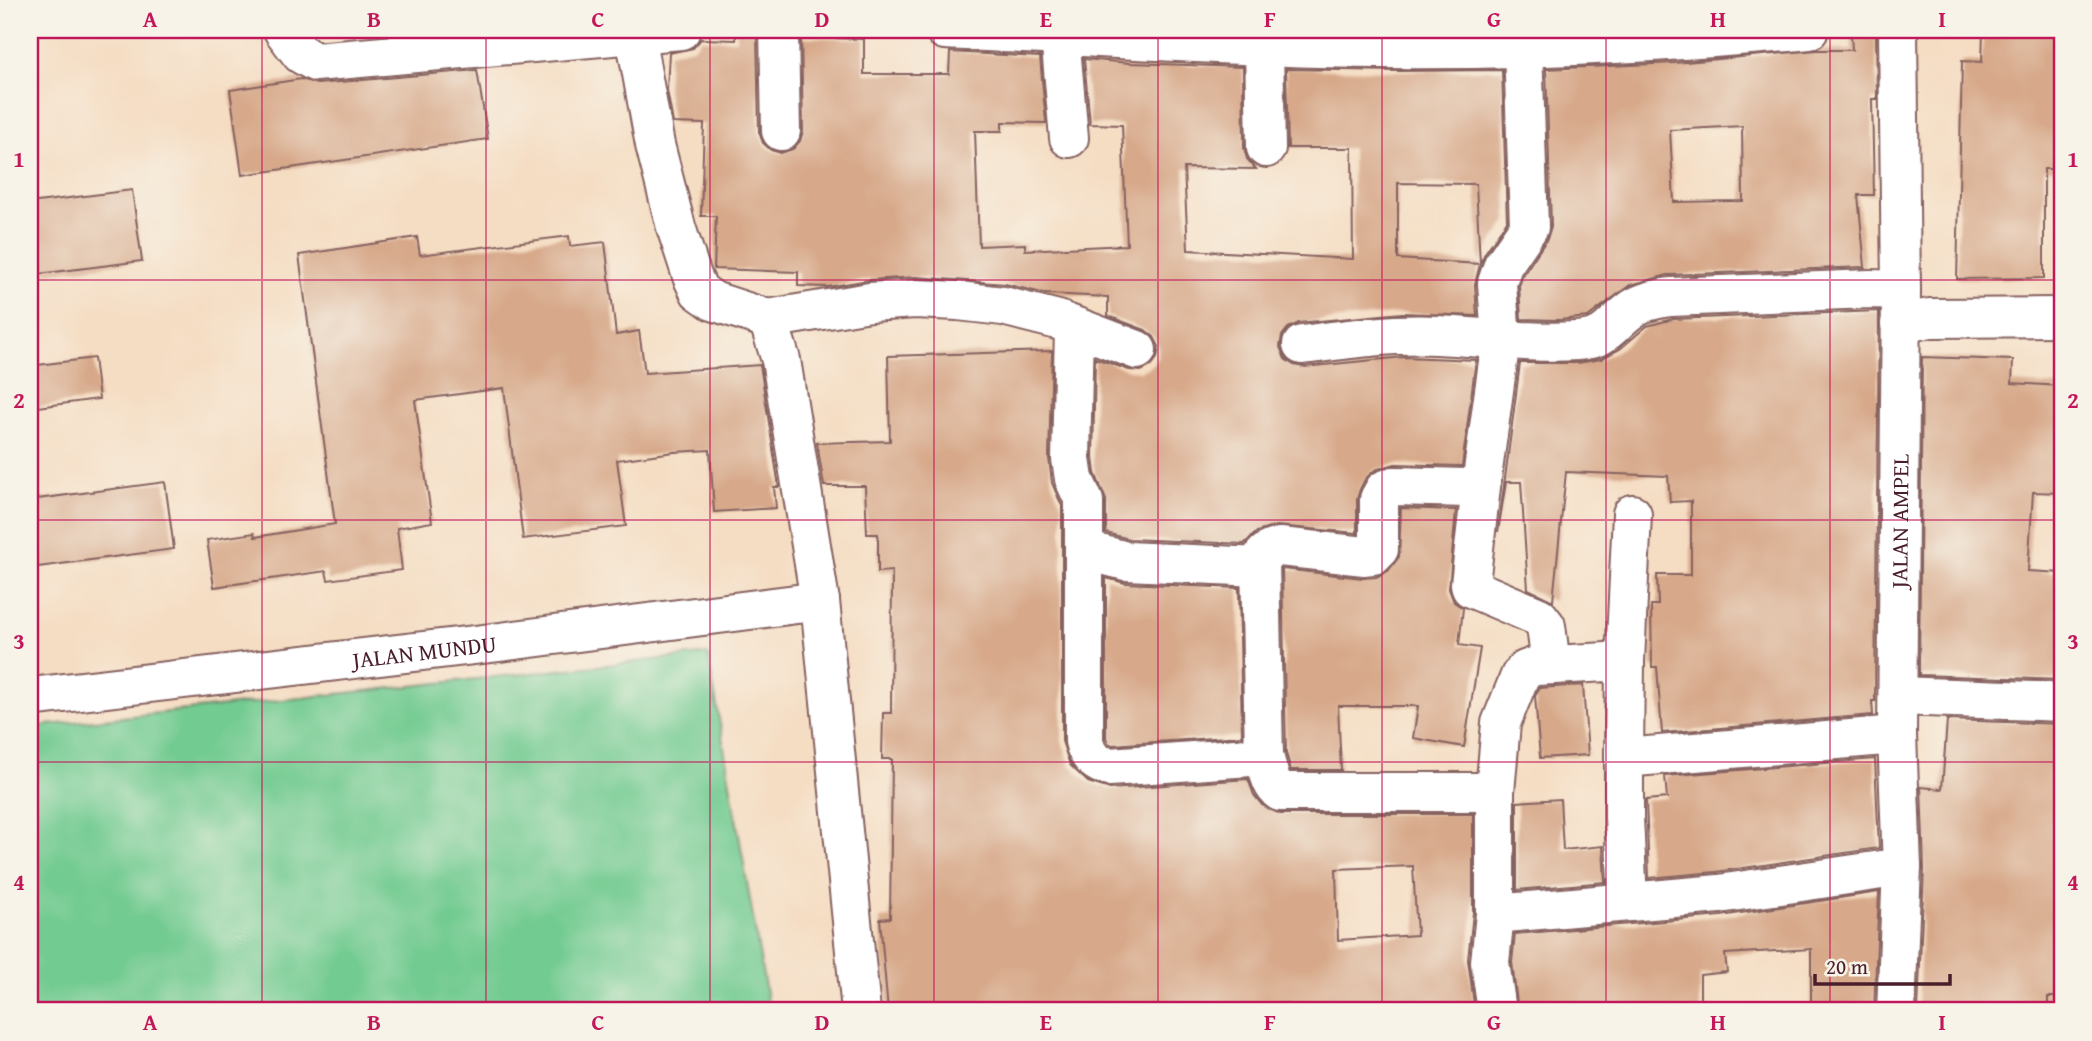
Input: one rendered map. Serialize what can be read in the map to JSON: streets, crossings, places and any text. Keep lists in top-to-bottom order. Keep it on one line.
{"streets":{"street":["JALAN AMPEL","JALAN MUNDU"]},"scale_bar":"20 m","grid":{"columns":["A","B","C","D","E","F","G","H","I"],"rows":["1","2","3","4"]}}
